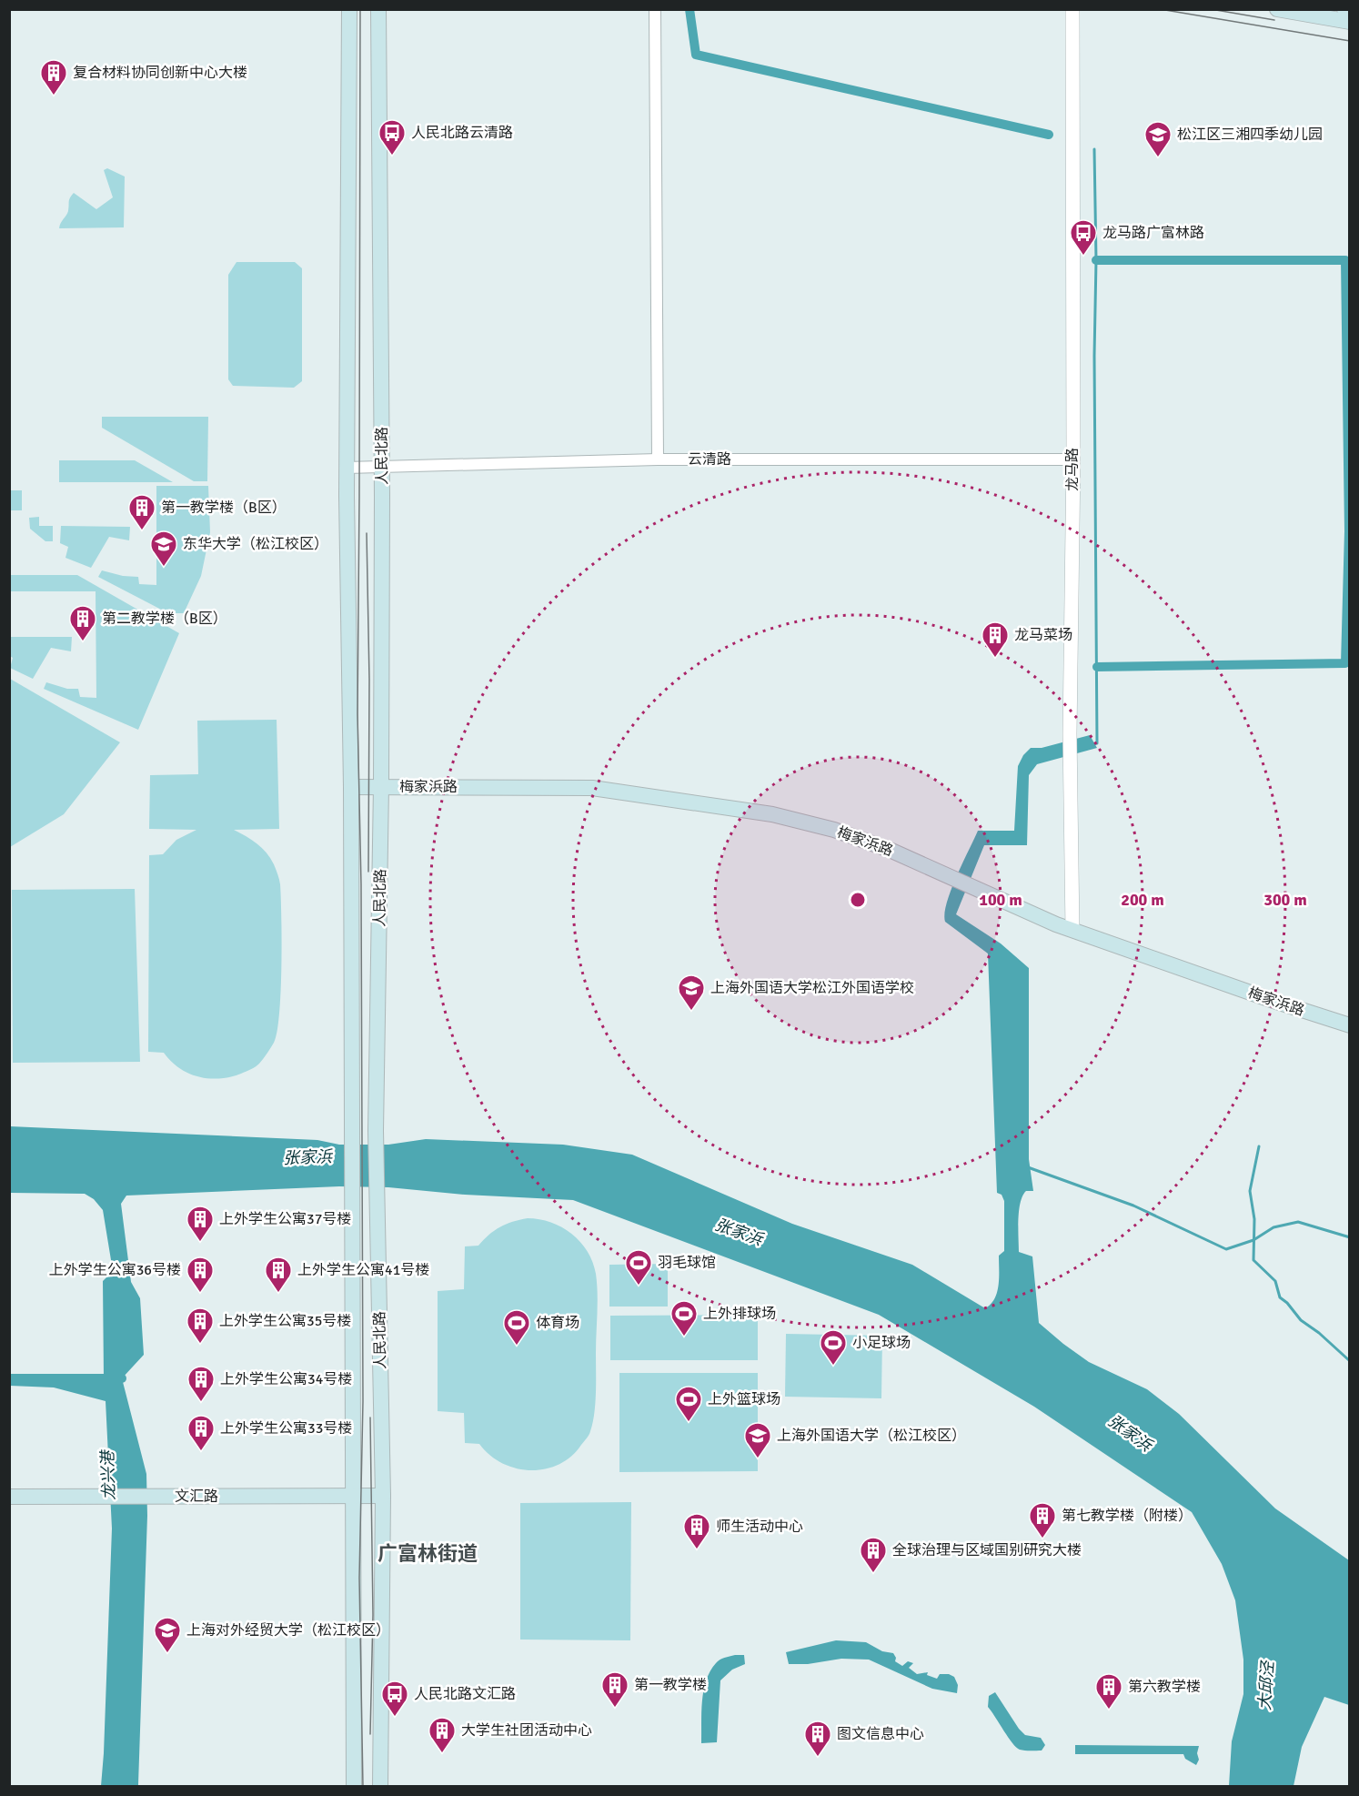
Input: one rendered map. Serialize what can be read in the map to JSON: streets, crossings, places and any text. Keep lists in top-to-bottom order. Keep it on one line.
{"streets":{"main road":["人民北路","梅家浜路","文汇路"],"street":["云清路","龙马路"]},"crossings":[["人民北路","云清路"],["人民北路","梅家浜路"],["人民北路","文汇路"],["云清路","龙马路"],["龙马路","梅家浜路"]],"districts":["广富林街道"],"water":["张家浜","龙兴港","大邱泾"],"places":{"building":["复合材料协同创新中心大楼","第一教学楼（B区）","第二教学楼（B区）","龙马菜场","上外学生公寓37号楼","上外学生公寓36号楼","上外学生公寓41号楼","上外学生公寓35号楼","上外学生公寓34号楼","上外学生公寓33号楼","第七教学楼（附楼）","师生活动中心","全球治理与区域国别研究大楼","第一教学楼","第六教学楼","大学生社团活动中心","图文信息中心"],"bus stop":["人民北路云清路","龙马路广富林路","人民北路文汇路"],"school or university":["松江区三湘四季幼儿园","东华大学（松江校区）","上海外国语大学松江外国语学校","上海外国语大学（松江校区）","上海对外经贸大学（松江校区）"],"sports":["羽毛球馆","上外排球场","体育场","小足球场","上外篮球场"]},"rings":["100 m","200 m","300 m"]}
